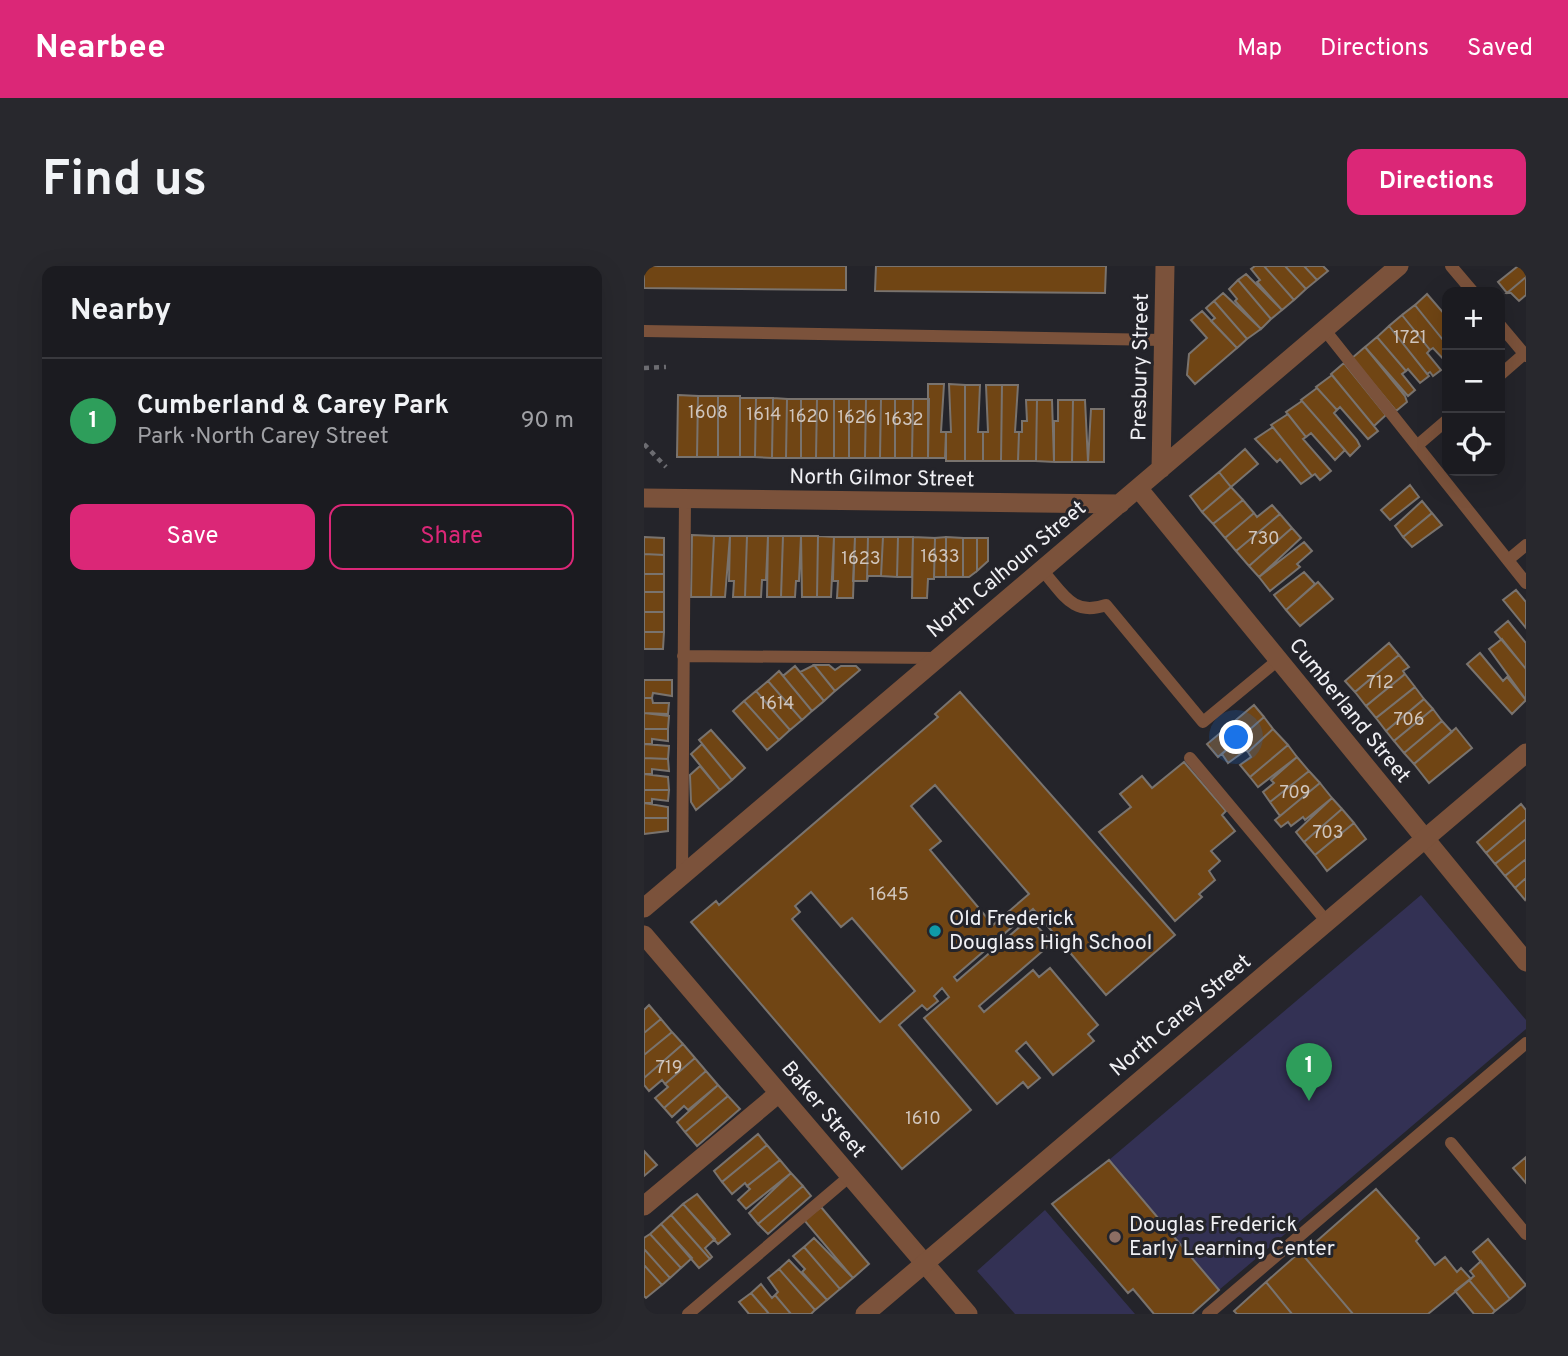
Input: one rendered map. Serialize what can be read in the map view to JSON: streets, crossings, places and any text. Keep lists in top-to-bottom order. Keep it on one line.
{"streets":{"street":["Presbury Street","North Gilmor Street","North Calhoun Street","Cumberland Street","North Carey Street","Baker Street"]},"crossings":[["Presbury Street","North Calhoun Street"],["North Gilmor Street","North Calhoun Street"],["North Calhoun Street","Cumberland Street"],["Cumberland Street","North Carey Street"],["North Carey Street","Baker Street"]],"places":["Old Frederick Douglass High School","Douglas Frederick Early Learning Center"],"house_numbers":["1721","1608","1614","1620","1626","1632","730","1633","1623","712","1614","706","709","703","1645","719","1610"],"page":{"header":"Nearbee","nav":["Map","Directions","Saved"],"buttons":["Directions",["Save","Share"]],"title":"Find us","heading":"Nearby","map_buttons":["+","−"],"list":[{"mark":"1","name":"Cumberland & Carey Park","note":"Park · North Carey Street","value":"90 m"}],"pins":"1"}}
